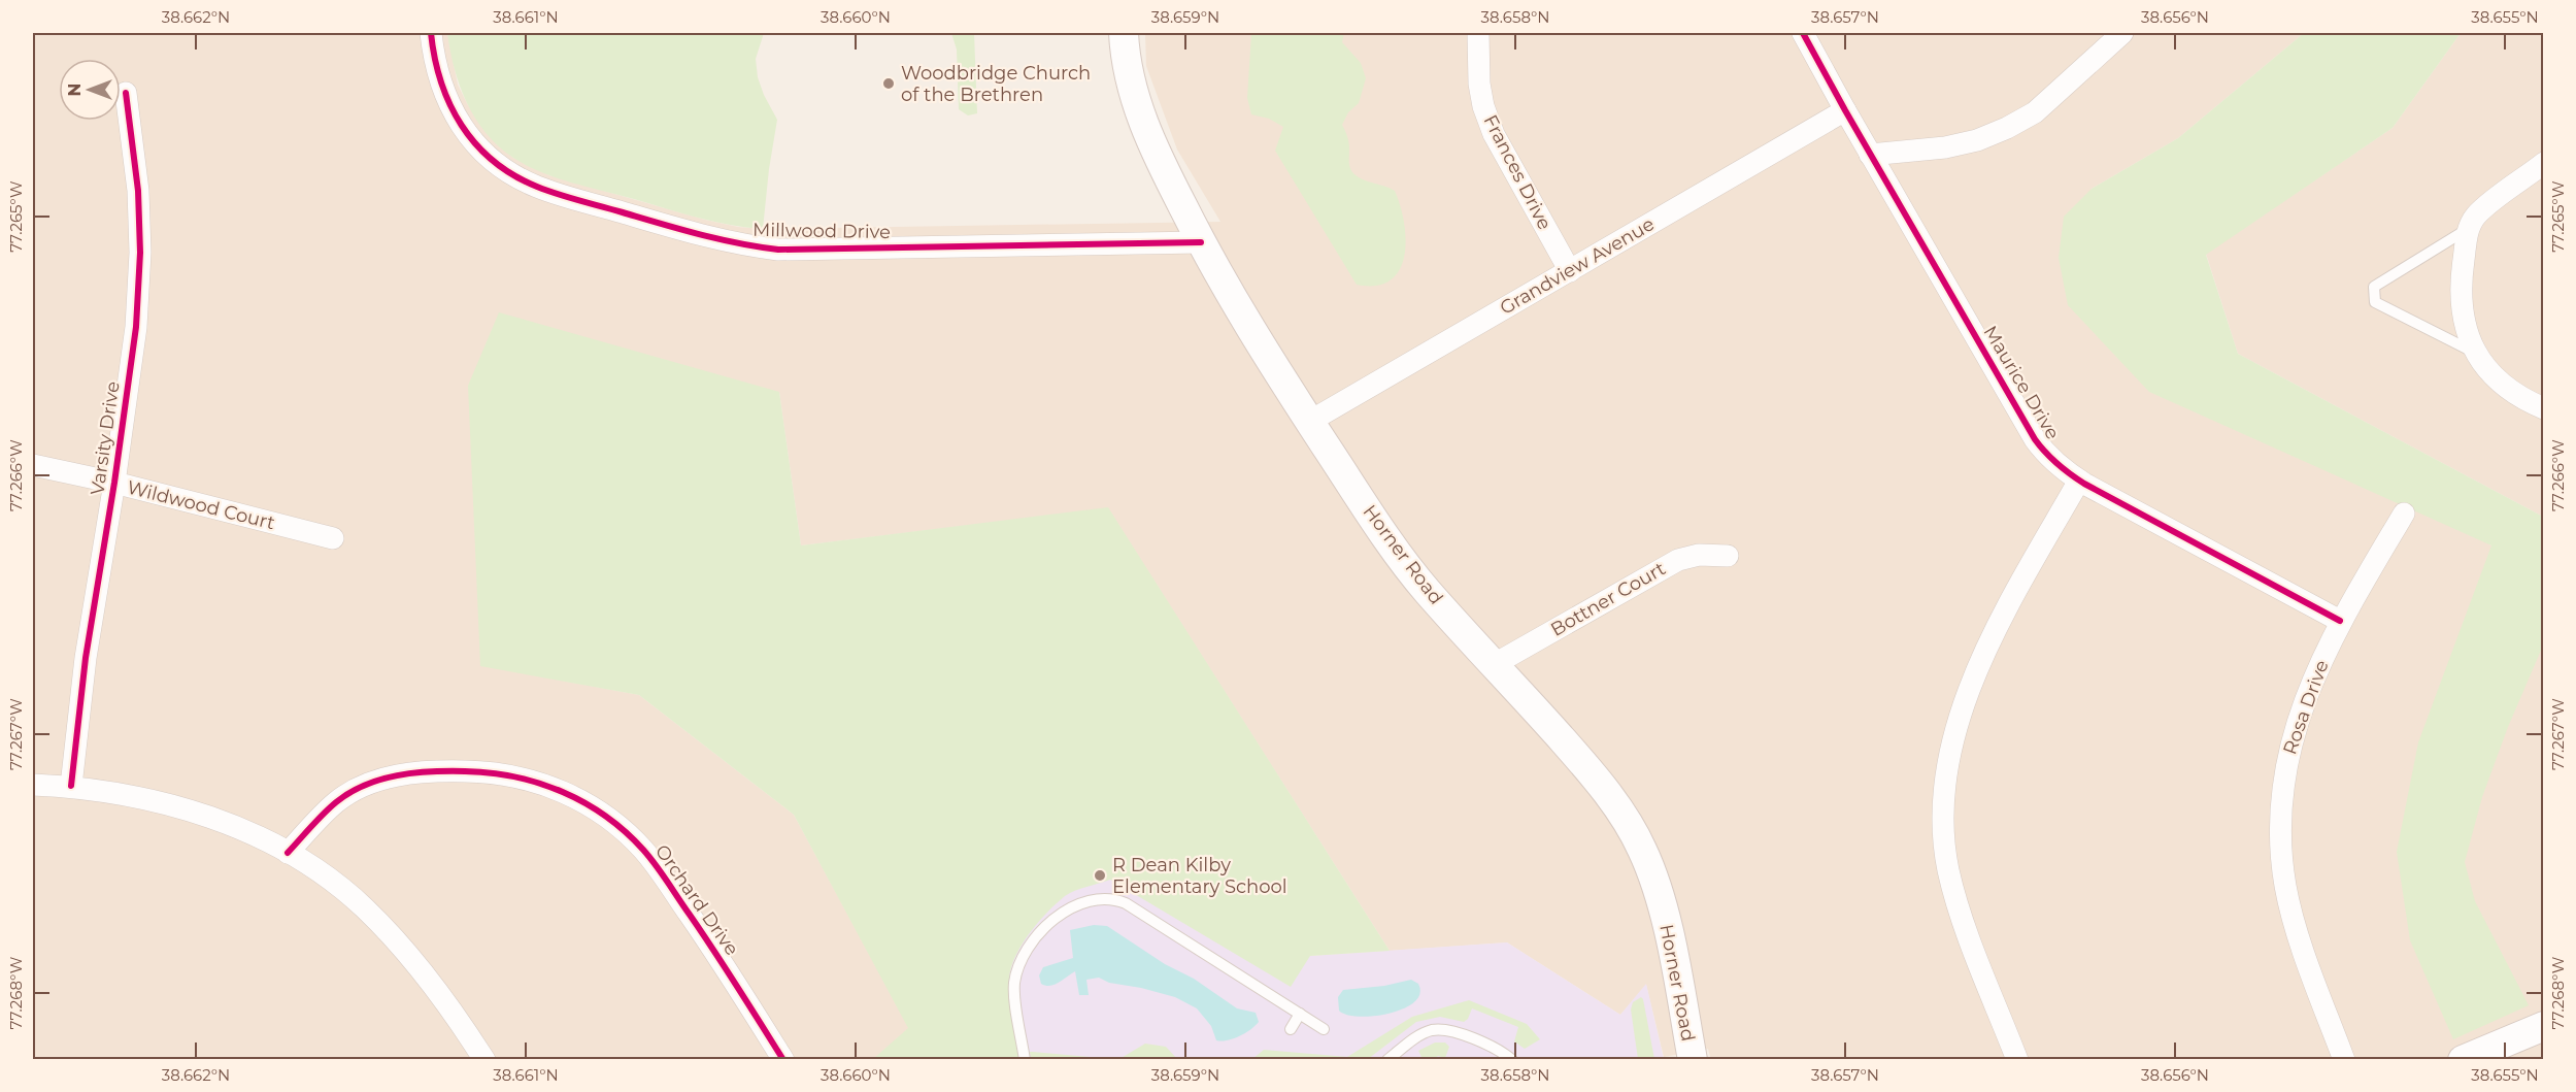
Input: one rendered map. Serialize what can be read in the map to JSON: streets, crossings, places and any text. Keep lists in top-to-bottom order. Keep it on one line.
{"streets":{"main road":["Horner Road"],"street":["Frances Drive","Millwood Drive","Grandview Avenue","Maurice Drive","Varsity Drive","Wildwood Court","Bottner Court","Rosa Drive","Orchard Drive"]},"crossings":[["Frances Drive","Grandview Avenue"],["Millwood Drive","Horner Road"],["Grandview Avenue","Maurice Drive"],["Grandview Avenue","Horner Road"],["Maurice Drive","Rosa Drive"],["Varsity Drive","Wildwood Court"],["Horner Road","Bottner Court"]],"places":["Woodbridge Church of the Brethren","R Dean Kilby Elementary School"],"north":"left","coordinates":["38.662°N","38.661°N","38.660°N","38.659°N","38.658°N","38.657°N","38.656°N","38.655°N","77.265°W","77.266°W","77.267°W","77.268°W"]}
